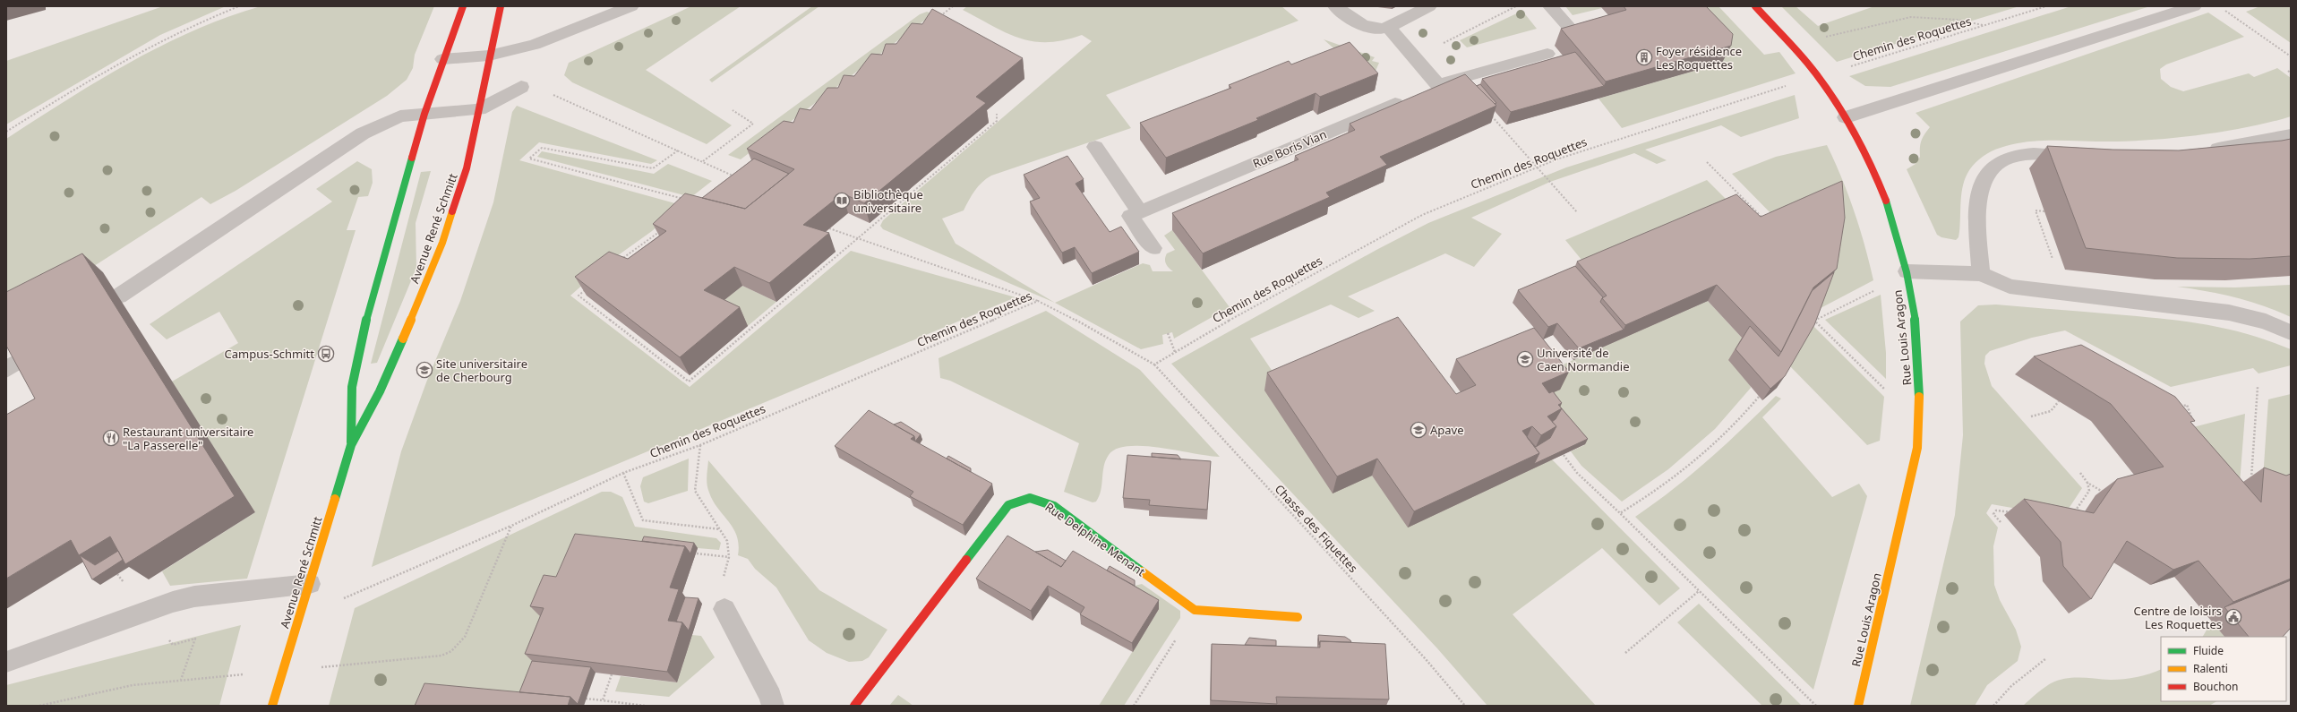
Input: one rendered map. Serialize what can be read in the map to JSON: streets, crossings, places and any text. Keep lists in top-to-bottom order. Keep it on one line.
{"streets":{"main road":["Avenue René Schmitt","Rue Louis Aragon","Rue Delphine Menant"],"street":["Rue Boris Vian"],"path":["Chemin des Roquettes","Chasse des Fiquettes"]},"crossings":[["Chemin des Roquettes","Chasse des Fiquettes"]],"places":{"building":["Foyer résidence Les Roquettes"],"library":["Bibliothèque universitaire"],"bus stop":["Campus-Schmitt"],"school or university":["Université de Caen Normandie","Site universitaire de Cherbourg","Apave"],"restaurant":["Restaurant universitaire \"La Passerelle\""],"public building":["Centre de loisirs Les Roquettes"]},"legend":["Fluide","Ralenti","Bouchon"]}
